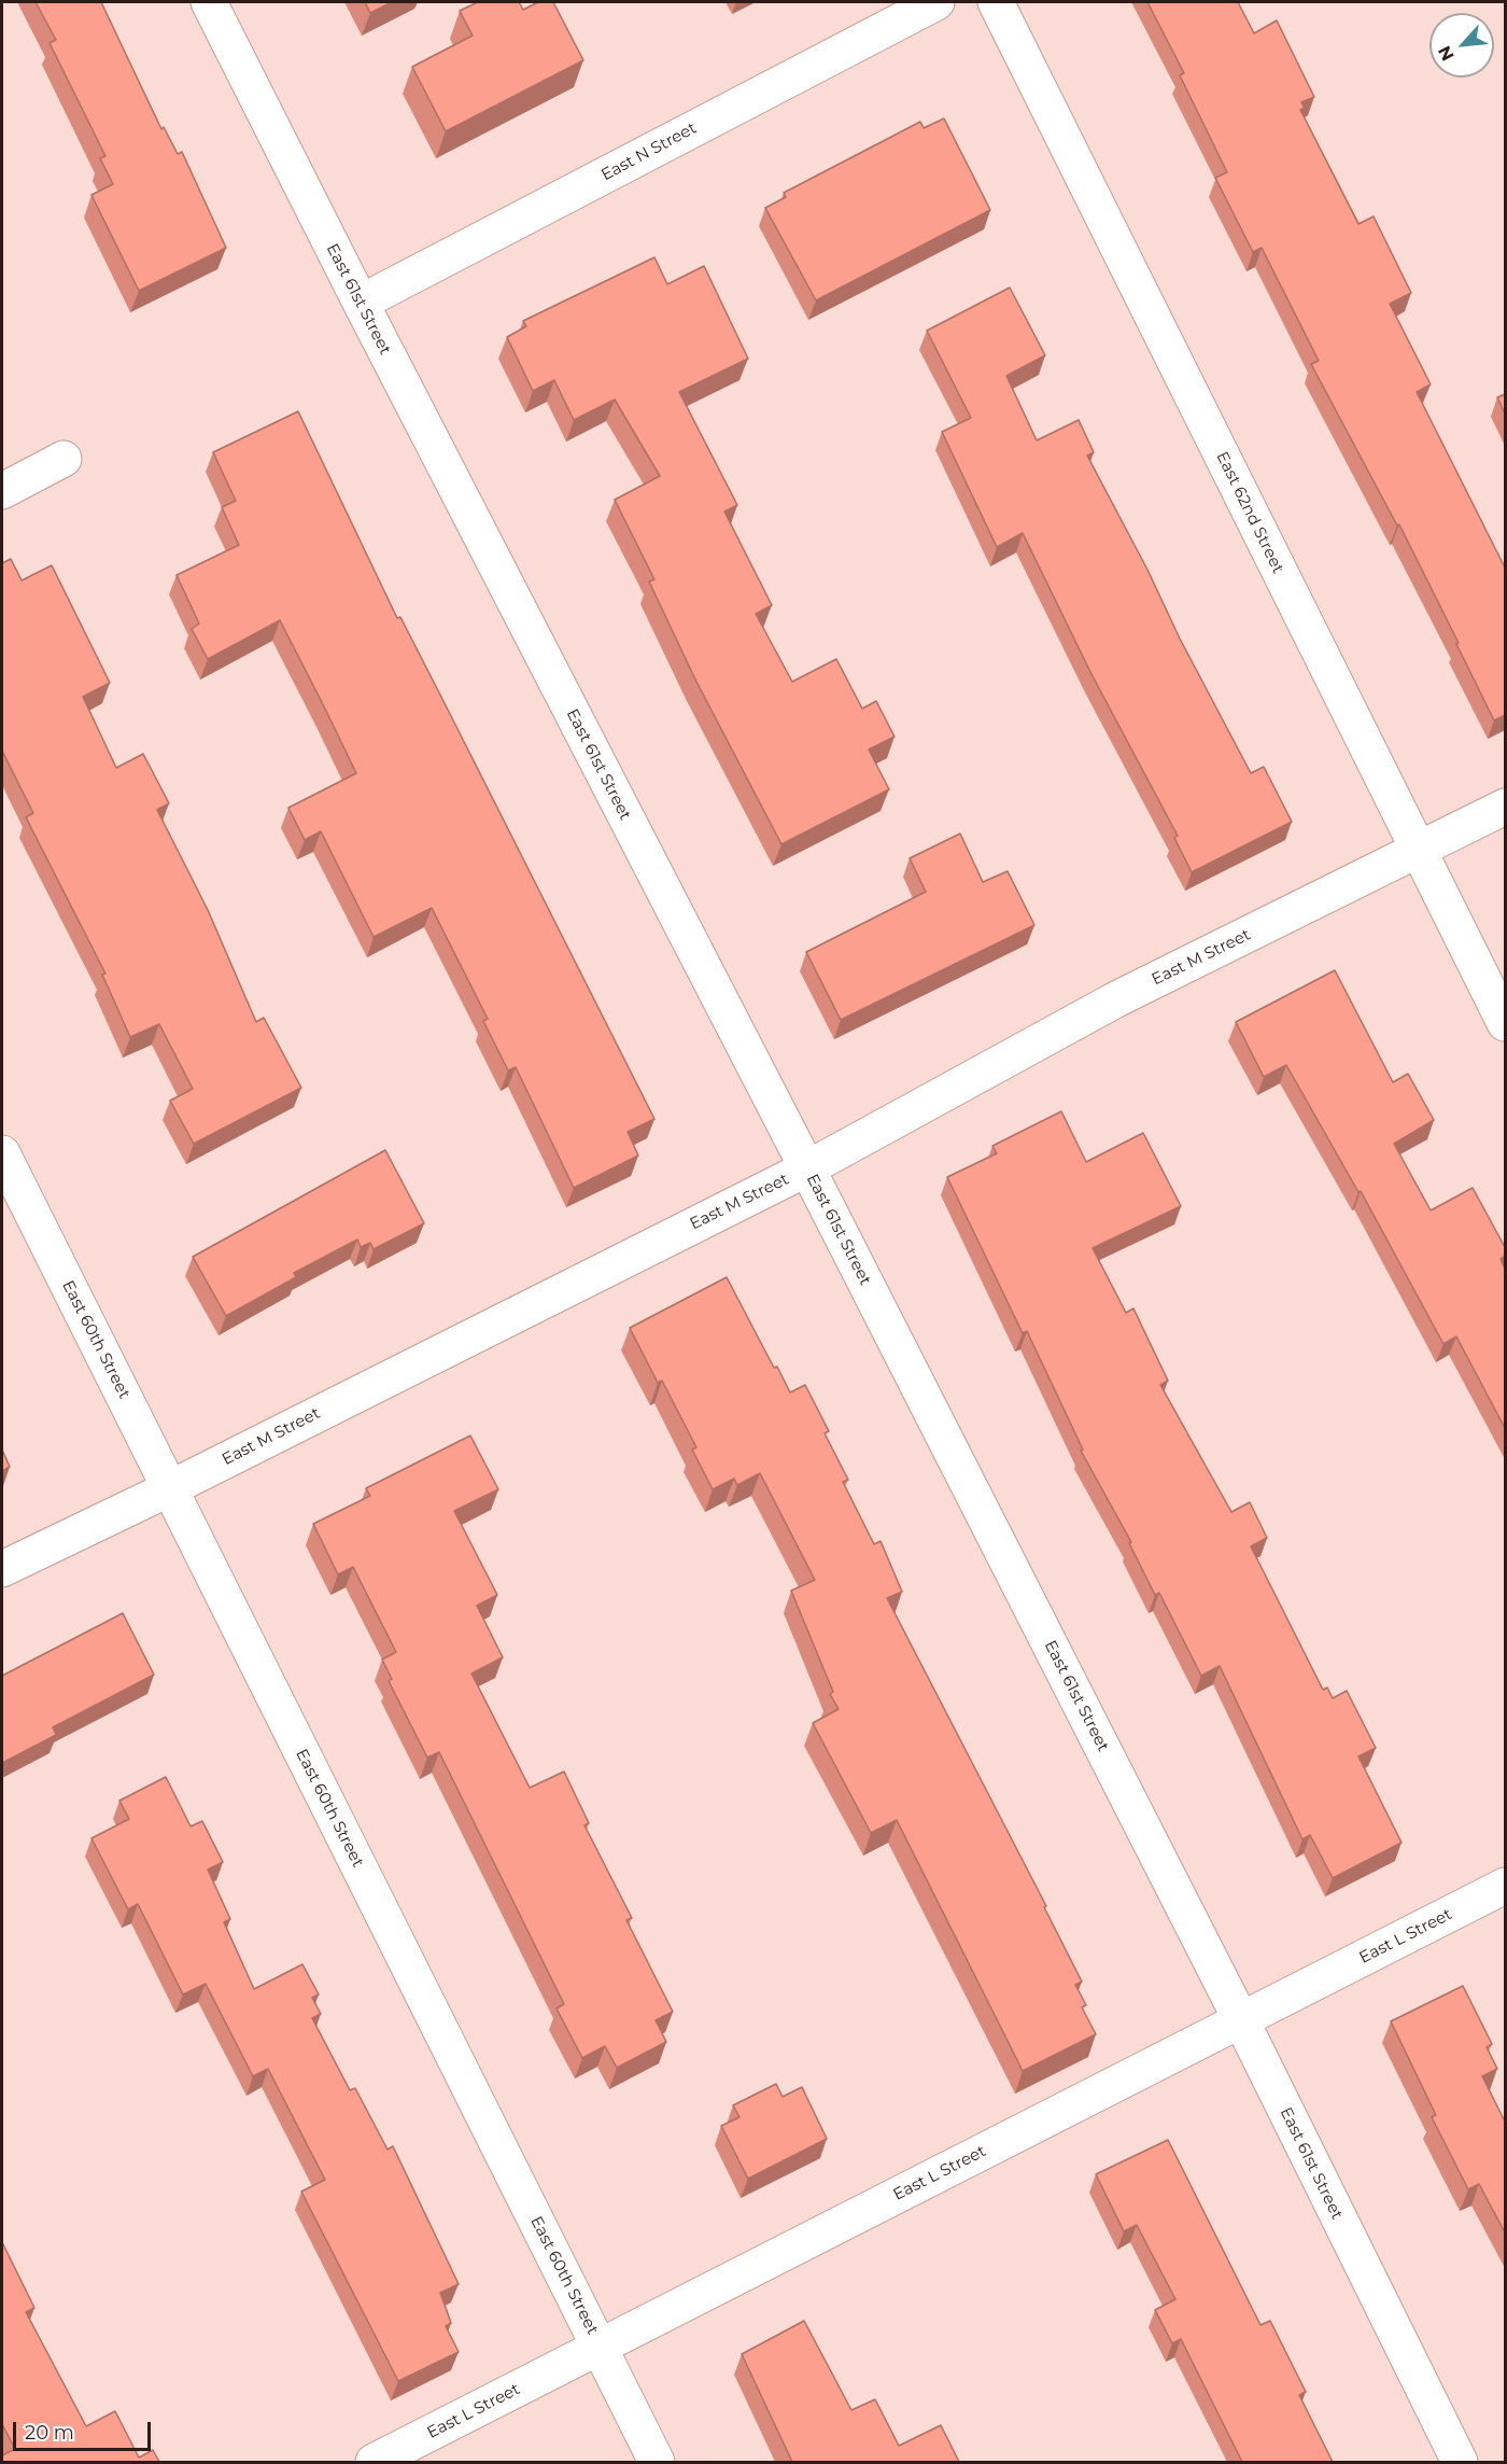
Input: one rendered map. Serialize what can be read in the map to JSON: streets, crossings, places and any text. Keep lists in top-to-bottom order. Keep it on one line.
{"streets":{"street":["East N Street","East 61st Street","East 62nd Street","East M Street","East 60th Street","East L Street"]},"crossings":[["East N Street","East 61st Street"],["East 61st Street","East M Street"],["East 61st Street","East L Street"],["East 62nd Street","East M Street"],["East M Street","East 60th Street"],["East 60th Street","East L Street"]],"scale_bar":"20 m","north":"bottom left"}
